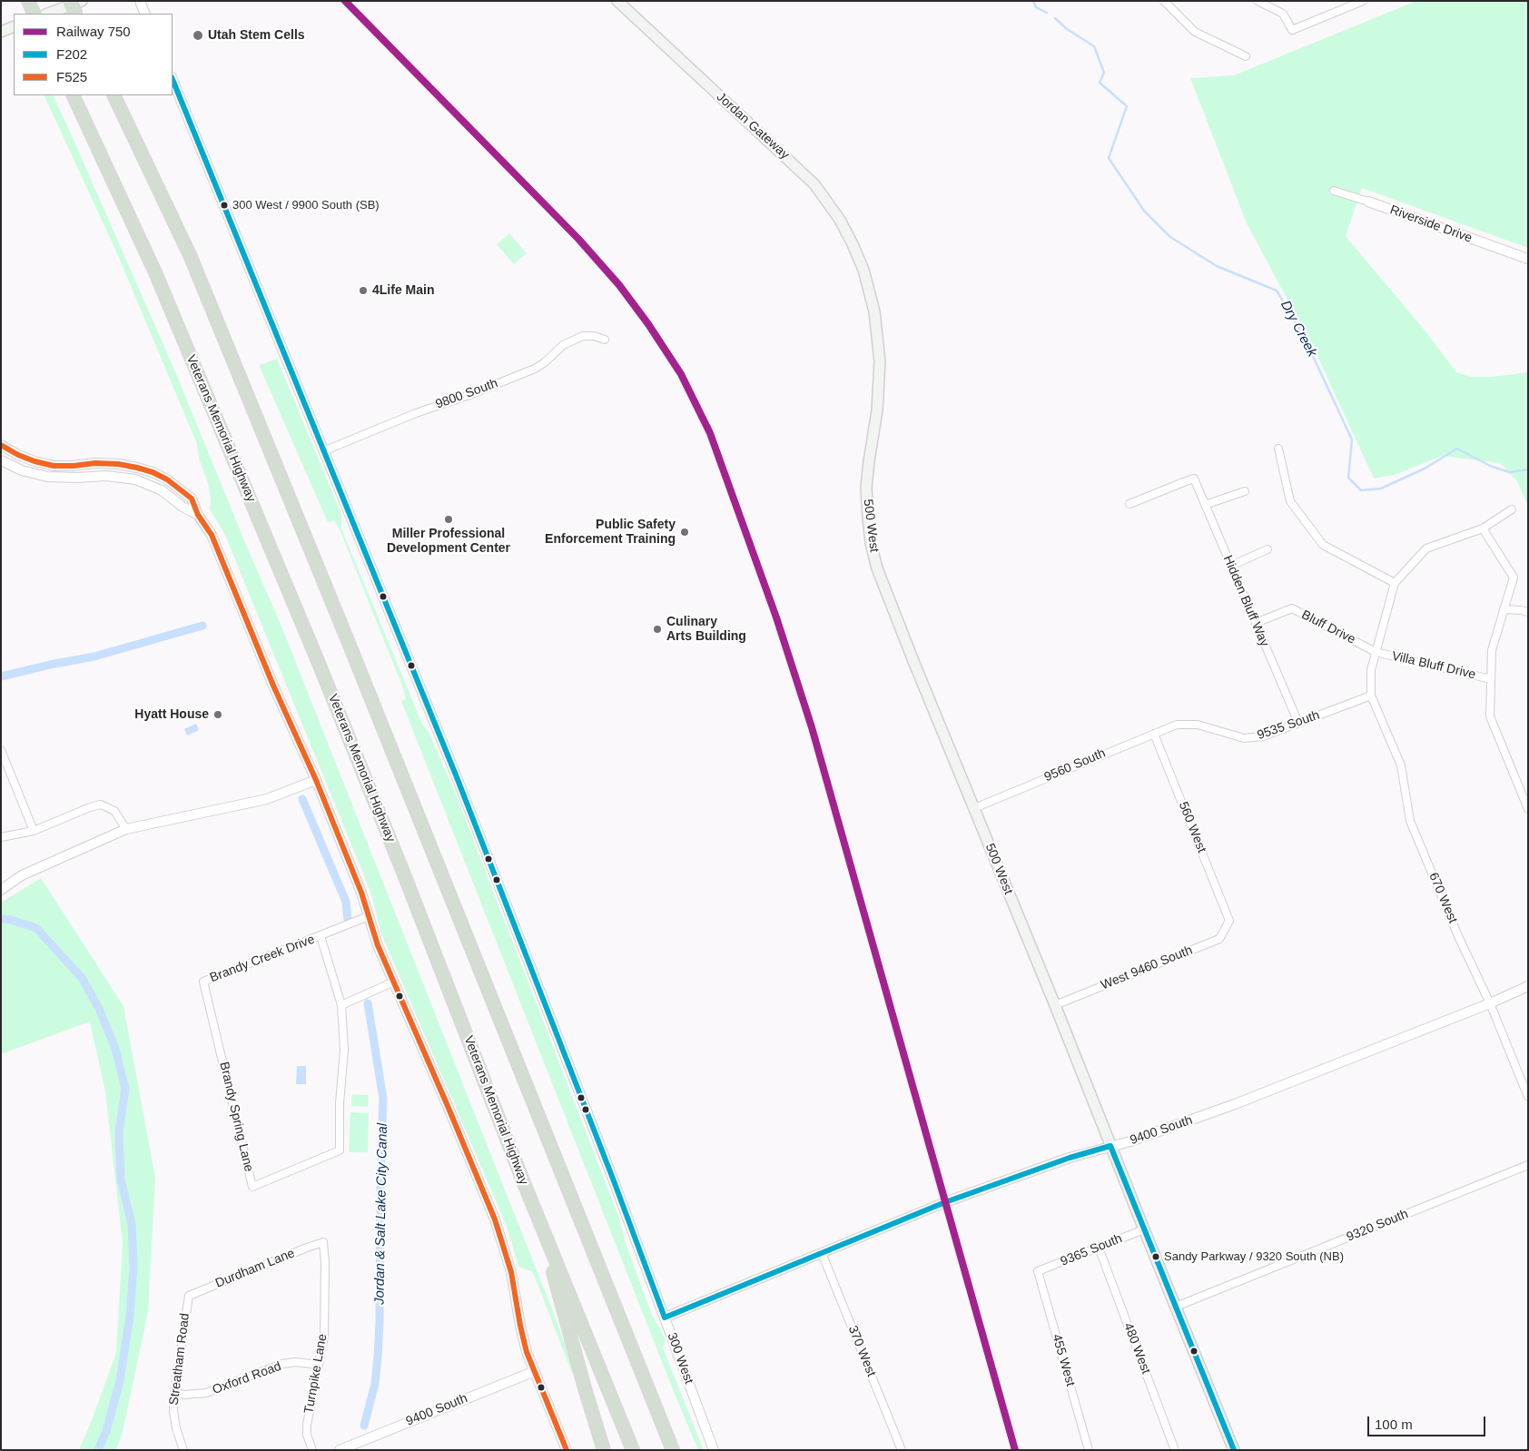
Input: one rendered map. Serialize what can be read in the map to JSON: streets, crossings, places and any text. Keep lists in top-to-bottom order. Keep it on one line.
{"streets":{"highway":["Veterans Memorial Highway"],"main road":["Jordan Gateway","500 West"],"street":["Riverside Drive","9800 South","Hidden Bluff Way","Bluff Drive","Villa Bluff Drive","9535 South","9560 South","560 West","670 West","Brandy Creek Drive","West 9460 South","Brandy Spring Lane","9400 South","9320 South","9365 South","Durdham Lane","480 West","370 West","300 West","Streatham Road","455 West","Turnpike Lane","Oxford Road"]},"crossings":[["Jordan Gateway","500 West"],["9800 South","300 West"],["500 West","9560 South"],["500 West","West 9460 South"],["500 West","9400 South"],["500 West","9320 South"],["500 West","9365 South"],["Hidden Bluff Way","Bluff Drive"],["Hidden Bluff Way","9535 South"],["Bluff Drive","Villa Bluff Drive"],["9535 South","9560 South"],["9535 South","670 West"],["9560 South","560 West"],["560 West","West 9460 South"],["670 West","9400 South"],["Brandy Creek Drive","Brandy Spring Lane"],["9400 South","370 West"],["9400 South","300 West"],["9365 South","480 West"],["9365 South","455 West"],["Durdham Lane","Streatham Road"],["Durdham Lane","Turnpike Lane"],["Streatham Road","Oxford Road"],["Turnpike Lane","Oxford Road"]],"water":["Dry Creek","Jordan & Salt Lake City Canal"],"places":["Utah Stem Cells","300 West / 9900 South (SB)","4Life Main","Miller Professional Development Center","Public Safety Enforcement Training","Culinary Arts Building","Hyatt House","Sandy Parkway / 9320 South (NB)"],"lines":["rail line 750","transit line F202","transit line F525"],"legend":["Railway 750","F202","F525"],"scale_bar":"100 m"}
